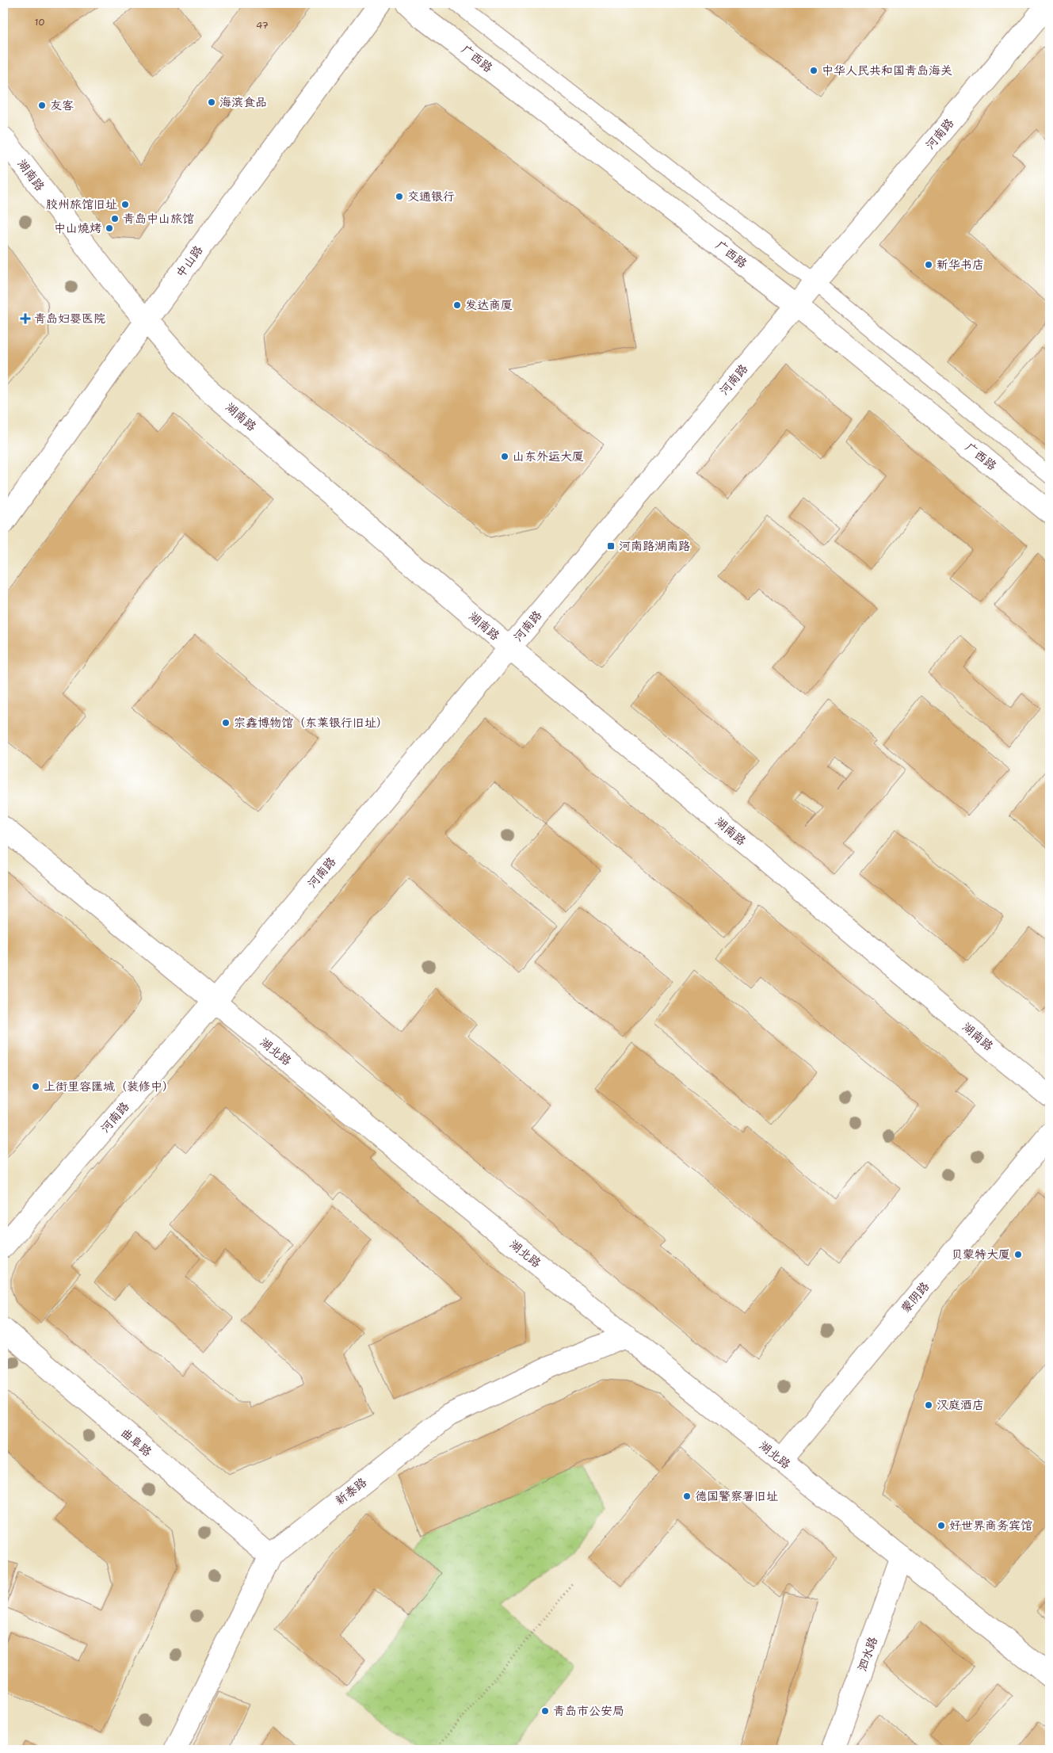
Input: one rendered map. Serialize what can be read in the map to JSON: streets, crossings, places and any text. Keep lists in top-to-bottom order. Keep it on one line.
{"streets":{"street":["广西路","河南路","湖南路","中山路","湖北路","蒙阴路","曲阜路","新泰路","泗水路"]},"crossings":[["广西路","河南路"],["河南路","湖南路"],["河南路","湖北路"],["湖南路","中山路"],["湖北路","蒙阴路"],["湖北路","新泰路"],["湖北路","泗水路"],["曲阜路","新泰路"]],"places":{"other":["中华人民共和国青岛海关","海滨食品","友客","交通银行","胶州旅馆旧址","青岛中山旅馆","中山燒烤","新华书店","发达商厦","山东外运大厦","宗鑫博物馆（东莱银行旧址）","上街里容匯城（装修中）","贝蒙特大厦","汉庭酒店","德国警察署旧址","好世界商务宾馆","青岛市公安局"],"health":["青岛妇婴医院"],"transit":["河南路湖南路"]},"house_numbers":["10","47"]}
